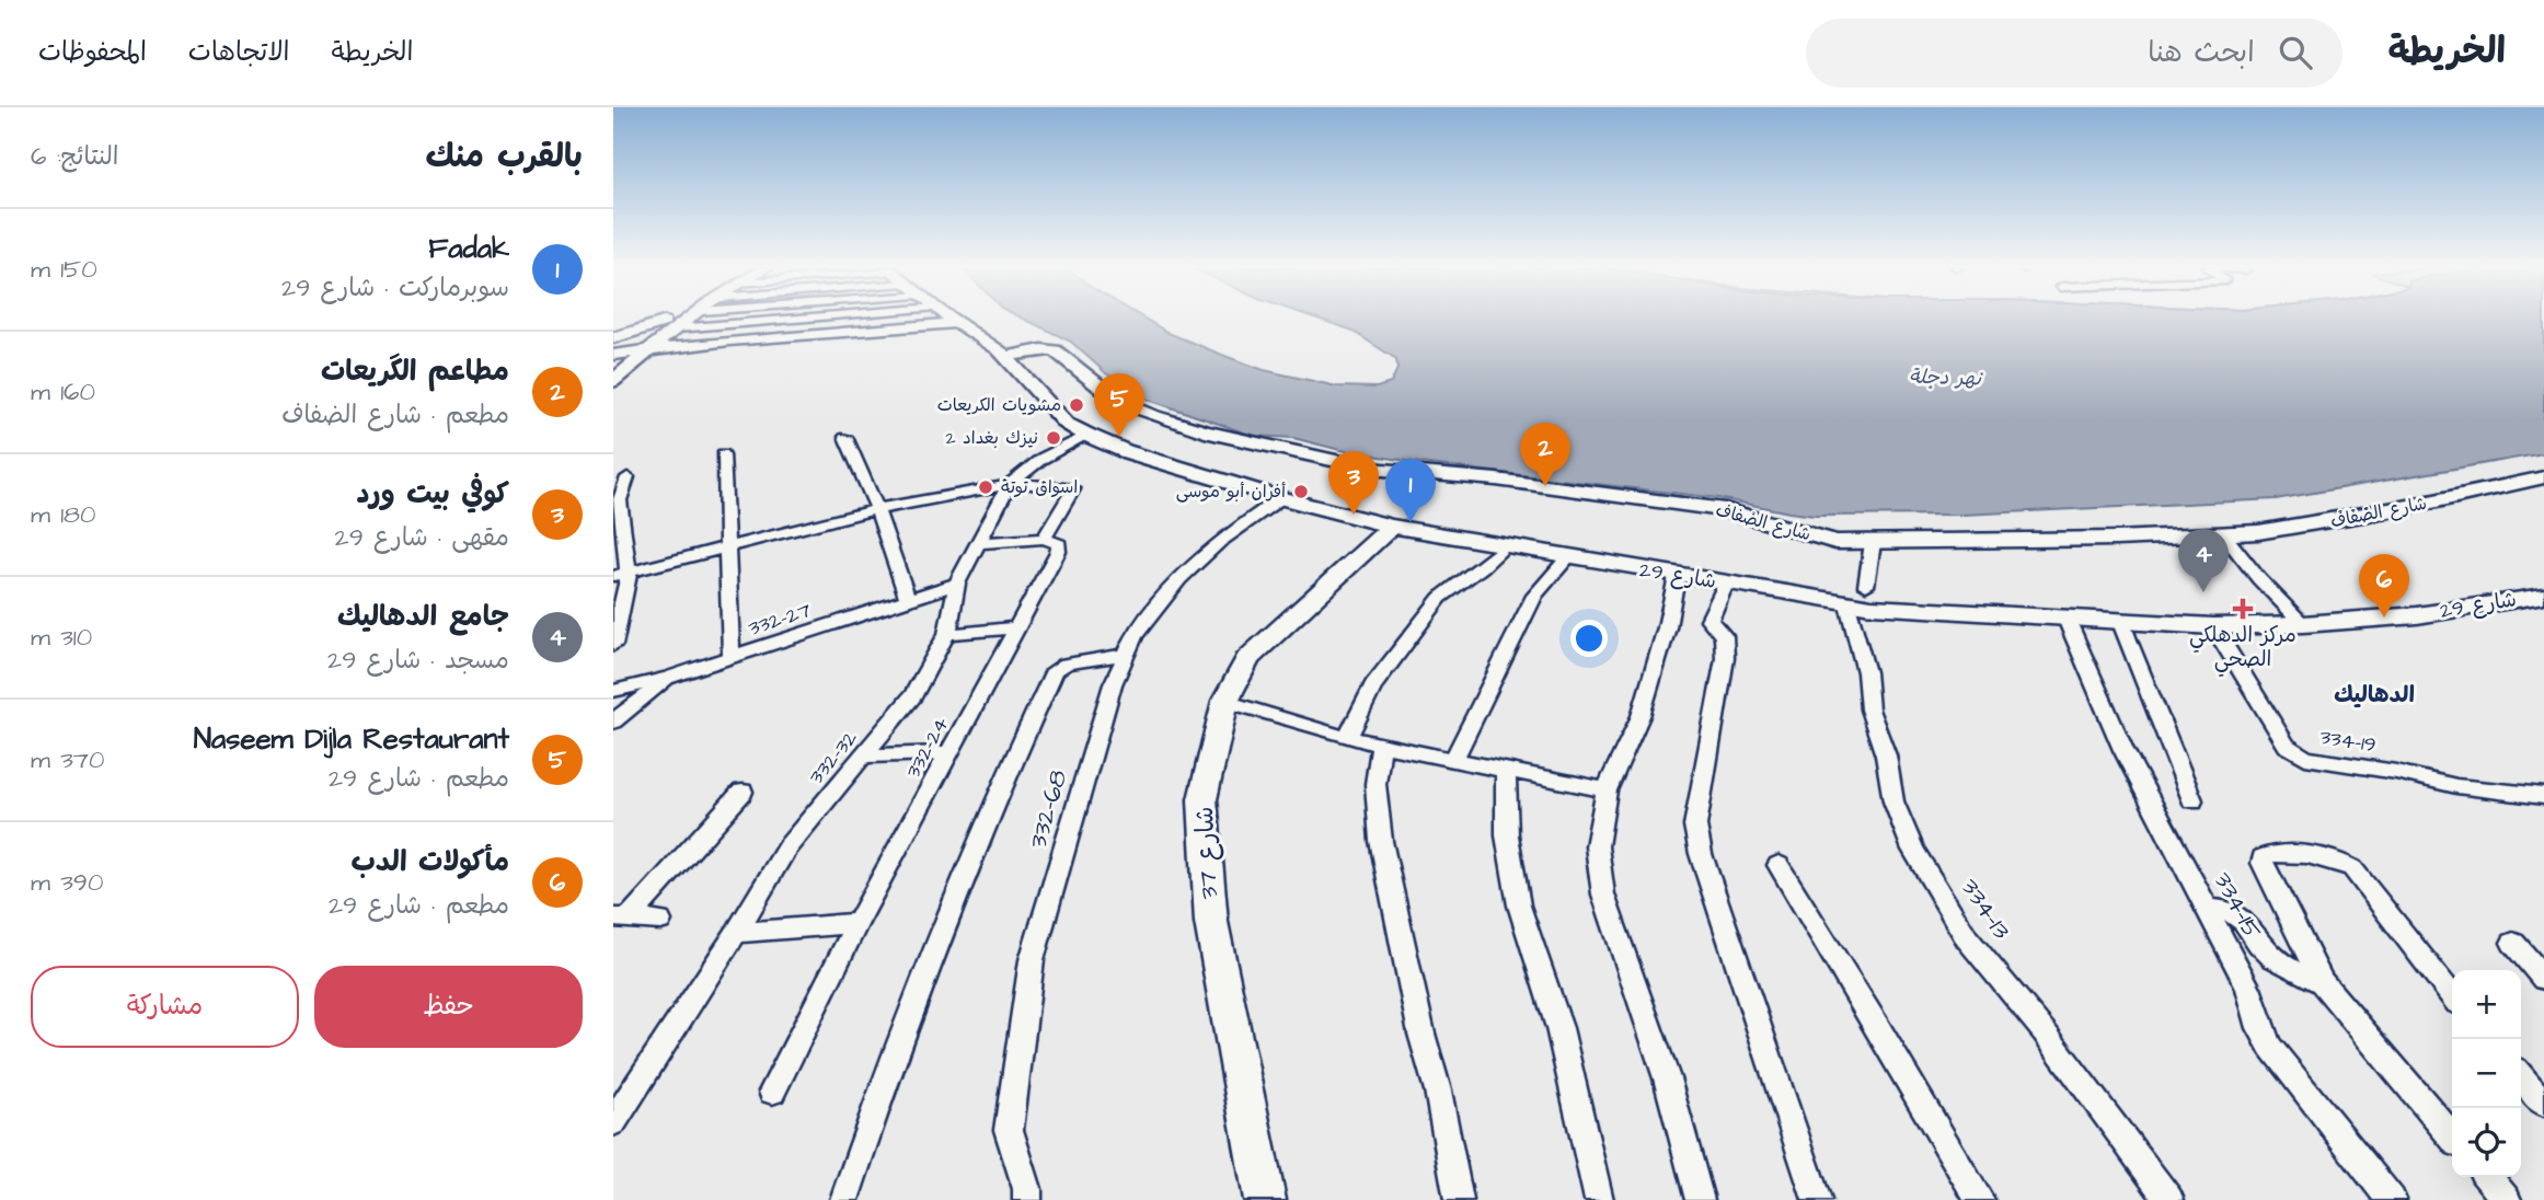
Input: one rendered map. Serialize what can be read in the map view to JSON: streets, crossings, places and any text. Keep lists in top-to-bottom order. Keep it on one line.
{"streets":{"street":["شارع الضفاف","شارع 29","332-27","334-19","332-24","332-32","332-68","شارع 37","334-15","334-13"]},"crossings":[["شارع الضفاف","شارع 29"],["شارع 29","334-19"],["شارع 29","332-32"],["شارع 29","332-68"],["شارع 29","شارع 37"],["شارع 29","334-15"],["شارع 29","334-13"],["332-27","332-32"]],"districts":["الدهاليك"],"water":["نهر دجلة"],"places":{"other":["مشويات الكريعات","نيزك بغداد 2","اسواق توتة","أفران أبو موسى"],"health":["مركز الدهلكي الصحي"]},"page":{"header":"الخريطة","search":"ابحث هنا","nav":["الخريطة","الاتجاهات","المحفوظات"],"heading":["بالقرب منك","النتائج: 6"],"list":[{"mark":"1","name":"Fadak","note":"سوبرماركت · شارع 29","value":"150 m"},{"mark":"2","name":"مطاعم الگريعات","note":"مطعم · شارع الضفاف","value":"160 m"},{"mark":"3","name":"كوفي بيت ورد","note":"مقهى · شارع 29","value":"180 m"},{"mark":"4","name":"جامع الدهاليك","note":"مسجد · شارع 29","value":"310 m"},{"mark":"5","name":"Naseem Dijla Restaurant","note":"مطعم · شارع 29","value":"370 m"},{"mark":"6","name":"مأكولات الدب","note":"مطعم · شارع 29","value":"390 m"}],"pins":["5","2","3","1","4","6"],"buttons":["حفظ","مشاركة"],"map_buttons":["+","−"]}}
